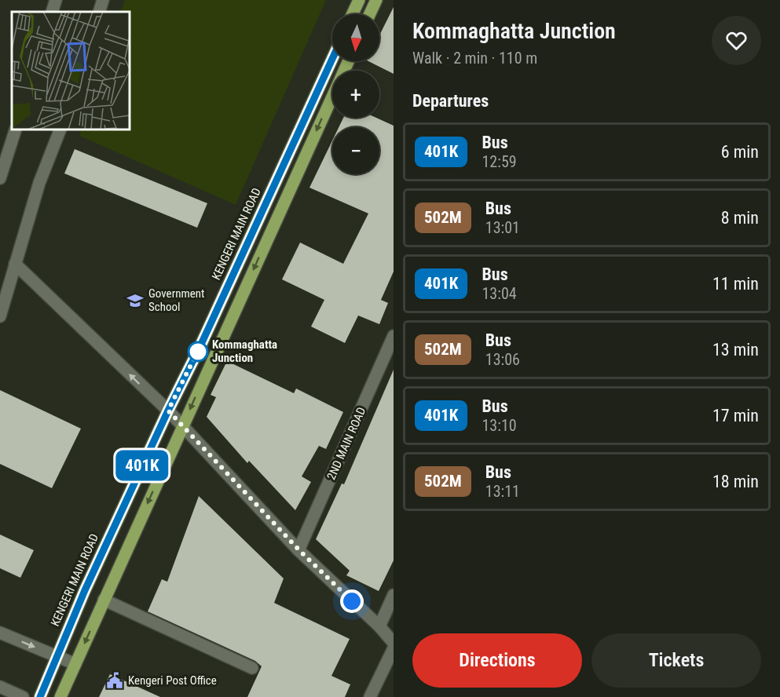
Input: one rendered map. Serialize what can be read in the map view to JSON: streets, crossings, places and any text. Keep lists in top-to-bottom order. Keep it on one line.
{"streets":{"main road":["KENGERI MAIN ROAD"],"street":["2ND MAIN ROAD"]},"places":{"school or university":["Government School"],"other":["Kommaghatta Junction"],"public building":["Kengeri Post Office"]},"lines":["bus line 401K"],"north":"bottom","page":{"on_map":"401K","heading":[["Kommaghatta Junction","Walk · 2 min · 110 m"],"Departures"],"map_buttons":["+","−"],"list":[{"mark":"401K","name":"Bus","note":"12:59","value":"6 min"},{"mark":"502M","name":"Bus","note":"13:01","value":"8 min"},{"mark":"401K","name":"Bus","note":"13:04","value":"11 min"},{"mark":"502M","name":"Bus","note":"13:06","value":"13 min"},{"mark":"401K","name":"Bus","note":"13:10","value":"17 min"},{"mark":"502M","name":"Bus","note":"13:11","value":"18 min"}],"buttons":["Directions","Tickets"]}}
